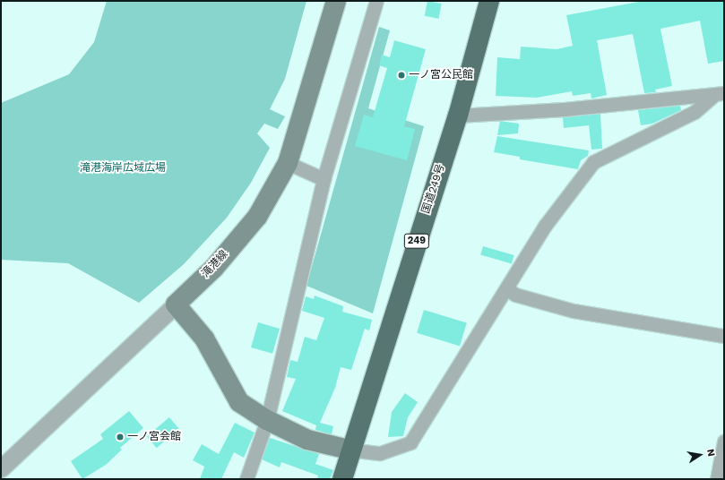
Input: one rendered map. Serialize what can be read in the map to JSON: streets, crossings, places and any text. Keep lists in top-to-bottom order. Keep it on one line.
{"streets":{"highway":["国道249号","249"],"main road":["滝港線"]},"parks":["滝港海岸広域広場"],"places":["一ノ宮公民館","一ノ宮会館"],"north":"right"}
